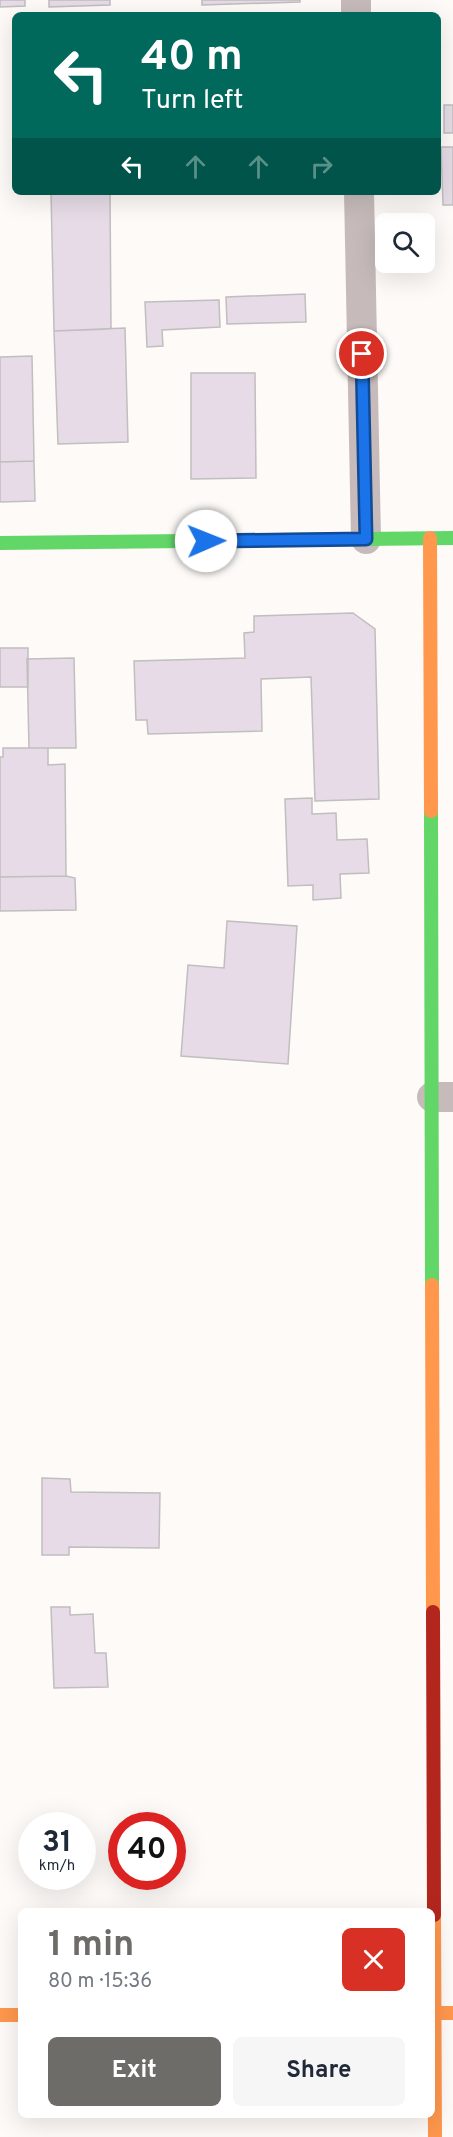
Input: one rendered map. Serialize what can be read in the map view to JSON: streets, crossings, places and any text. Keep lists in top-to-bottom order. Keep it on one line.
{"page":{"turn":["40 m","Turn left"],"speed":"31 km/h","limit":"40","heading":["1 min","80 m · 15:36"],"buttons":["Exit","Share"]}}
